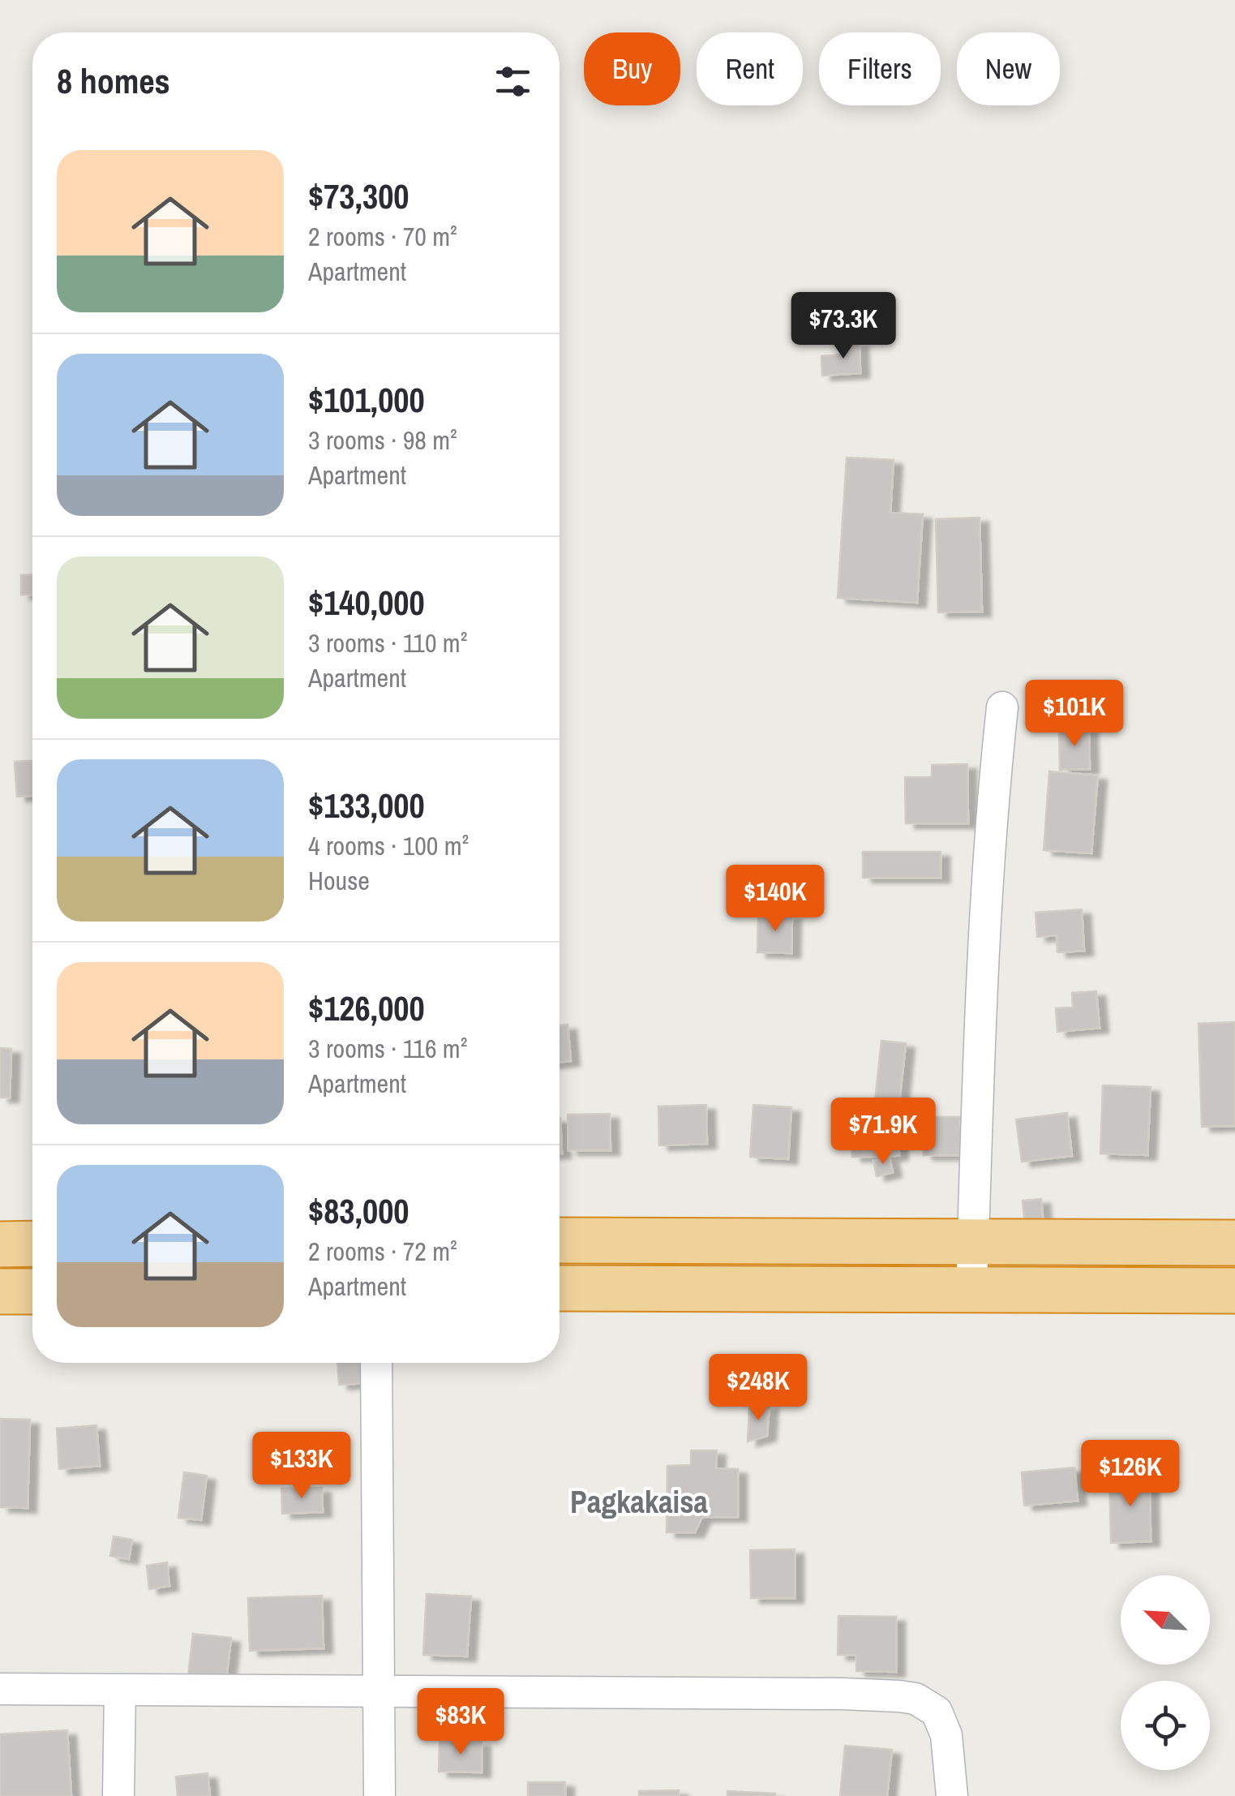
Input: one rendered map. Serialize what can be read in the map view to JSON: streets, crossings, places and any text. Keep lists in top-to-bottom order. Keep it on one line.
{"districts":["Pagkakaisa"],"north":"top left","page":{"chip":["Buy","Rent","Filters","New"],"heading":"8 homes","list":[{"name":"$73,300","note":"2 rooms · 70 m² · Apartment"},{"name":"$101,000","note":"3 rooms · 98 m² · Apartment"},{"name":"$140,000","note":"3 rooms · 110 m² · Apartment"},{"name":"$133,000","note":"4 rooms · 100 m² · House"},{"name":"$126,000","note":"3 rooms · 116 m² · Apartment"},{"name":"$83,000","note":"2 rooms · 72 m² · Apartment"}],"price":["$73.3K","$101K","$140K","$71.9K","$248K","$133K","$126K","$83K"]}}
